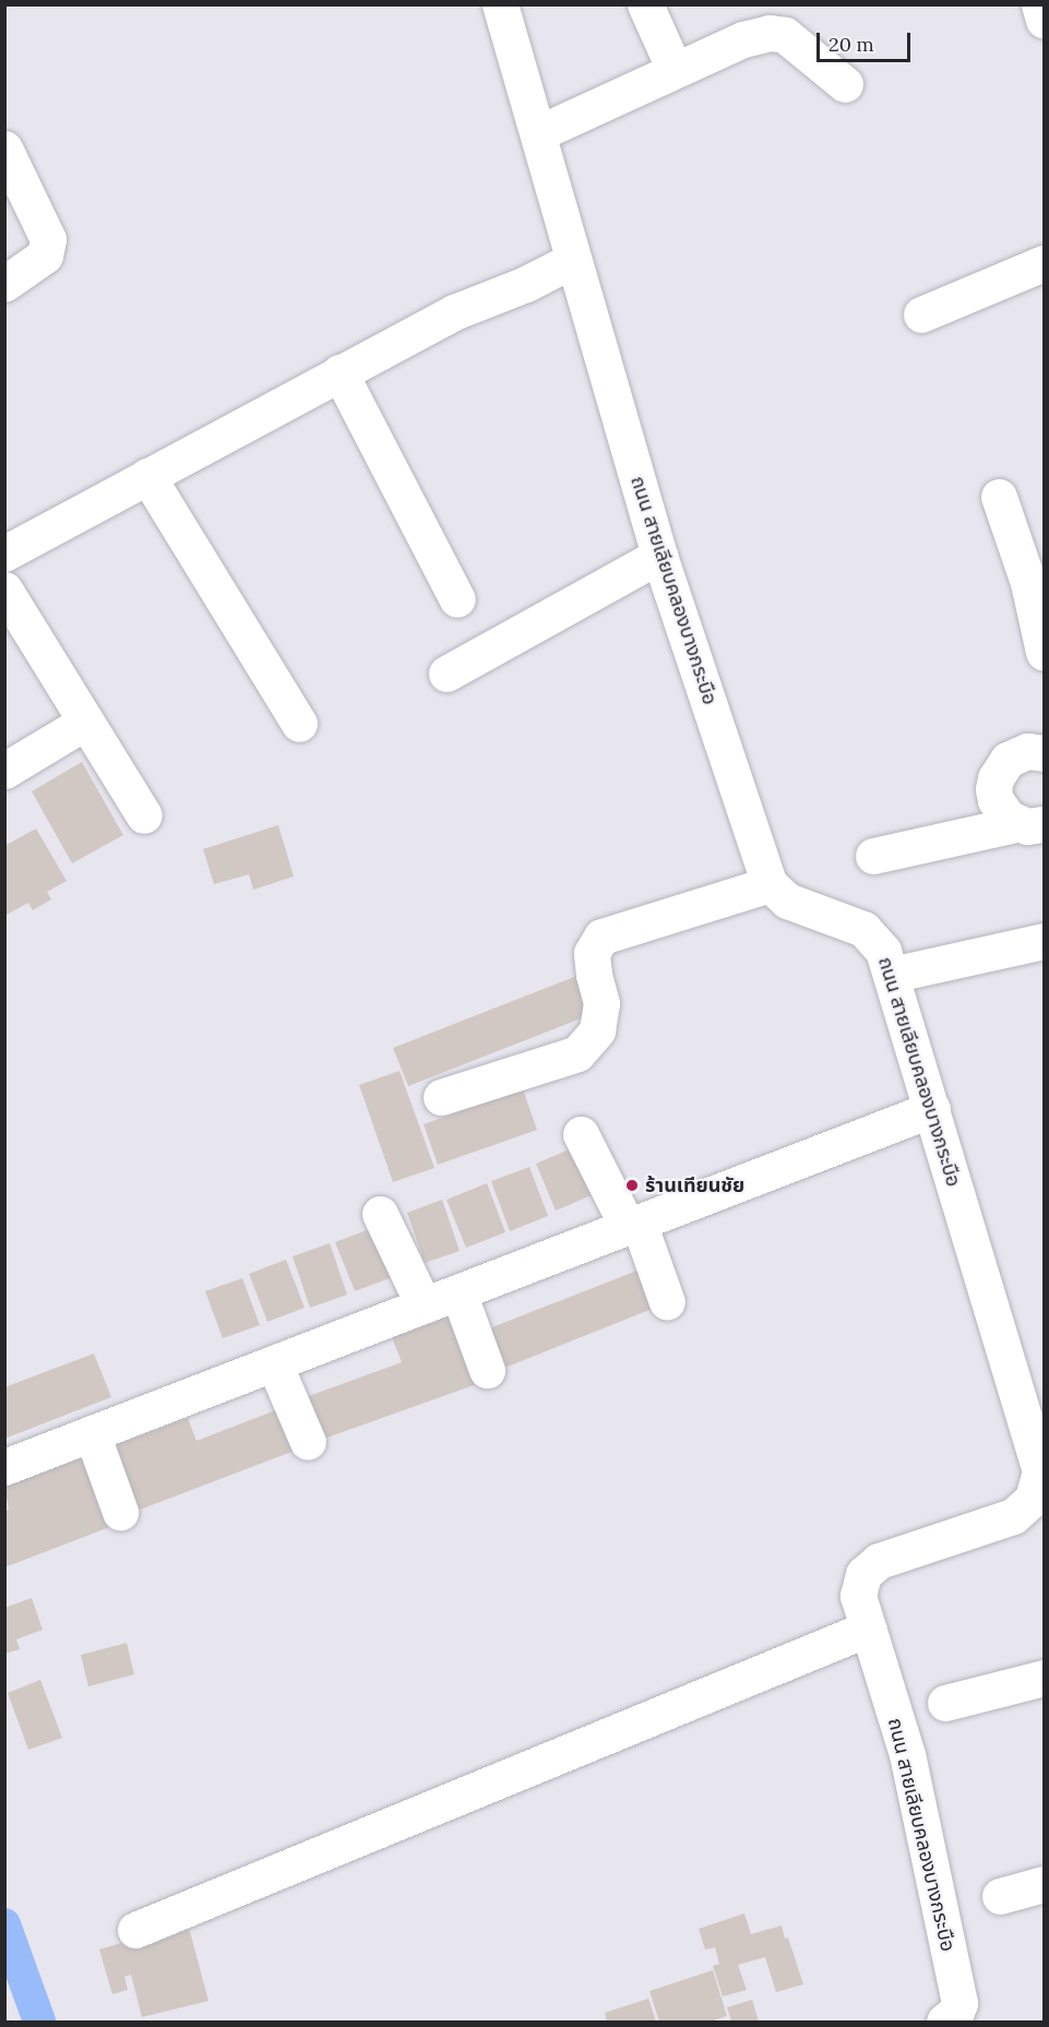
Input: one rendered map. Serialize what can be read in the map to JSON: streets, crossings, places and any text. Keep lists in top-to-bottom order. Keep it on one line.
{"streets":{"street":["ถนน สายเลียบคลองบางกระบือ"]},"places":["ร้านเทียนชัย"],"scale_bar":"20 m"}
